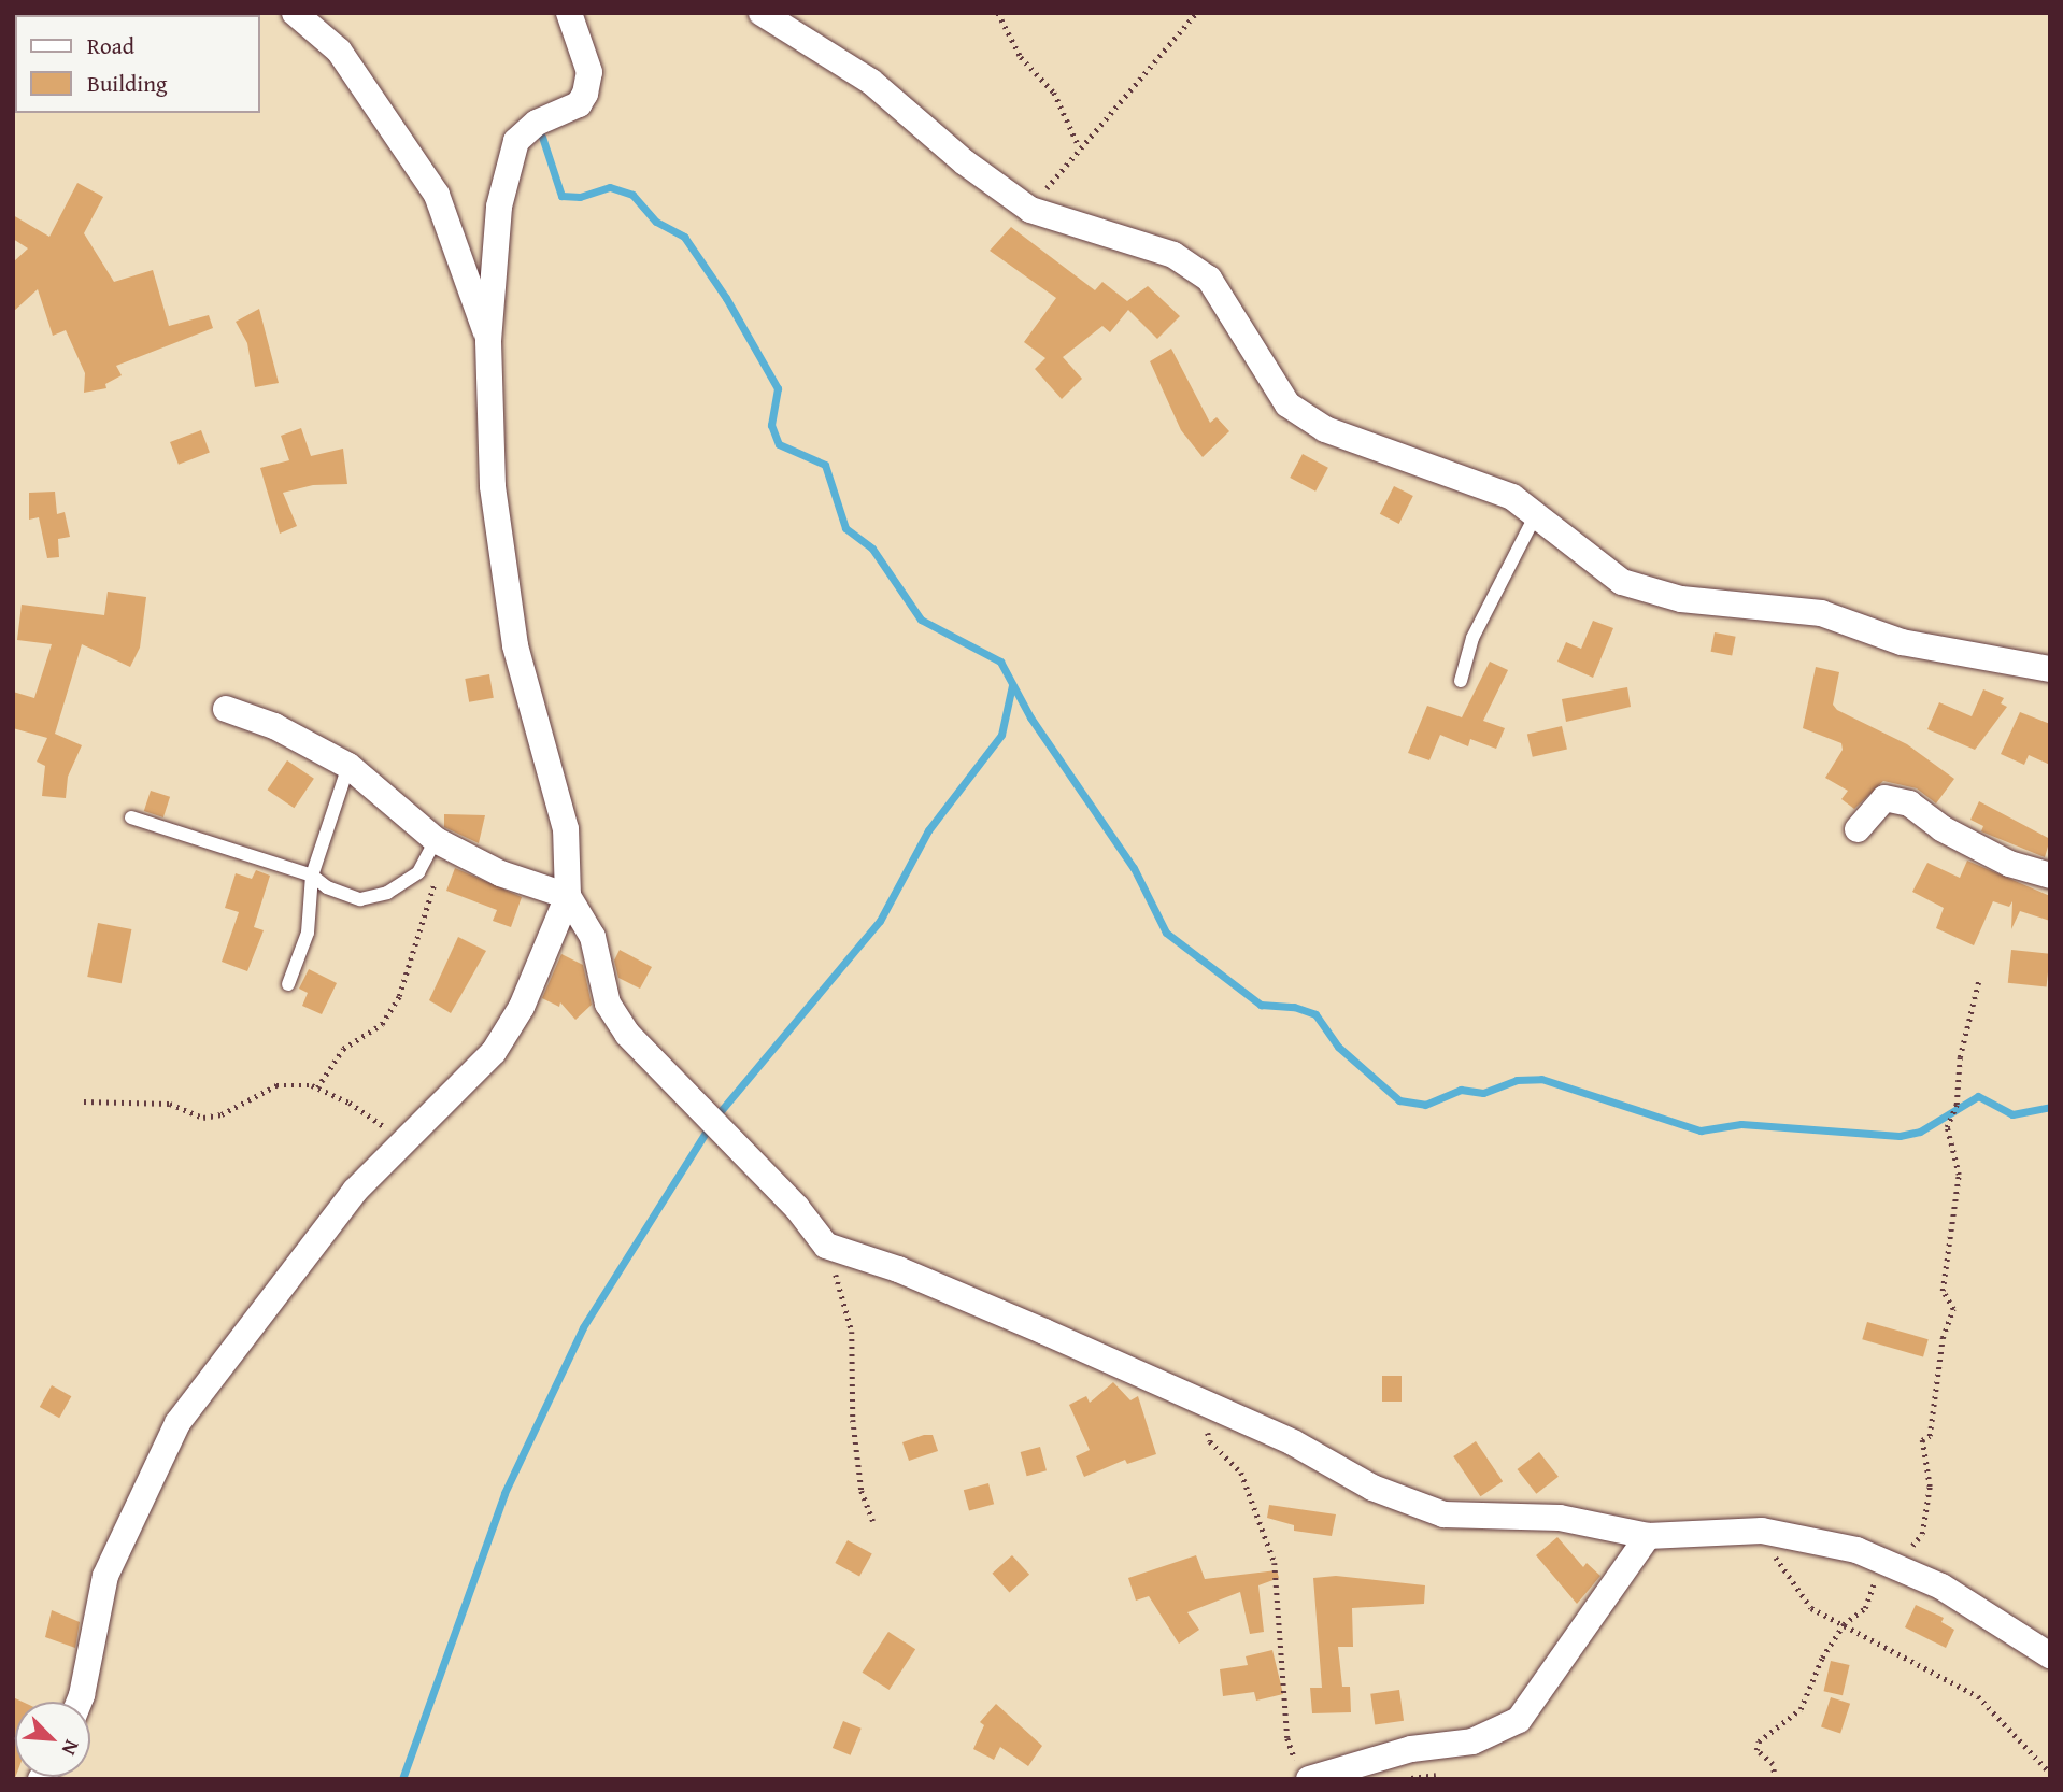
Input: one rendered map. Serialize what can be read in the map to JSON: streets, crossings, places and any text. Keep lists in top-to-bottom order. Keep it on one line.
{"legend":["Road","Building"],"north":"bottom right"}
